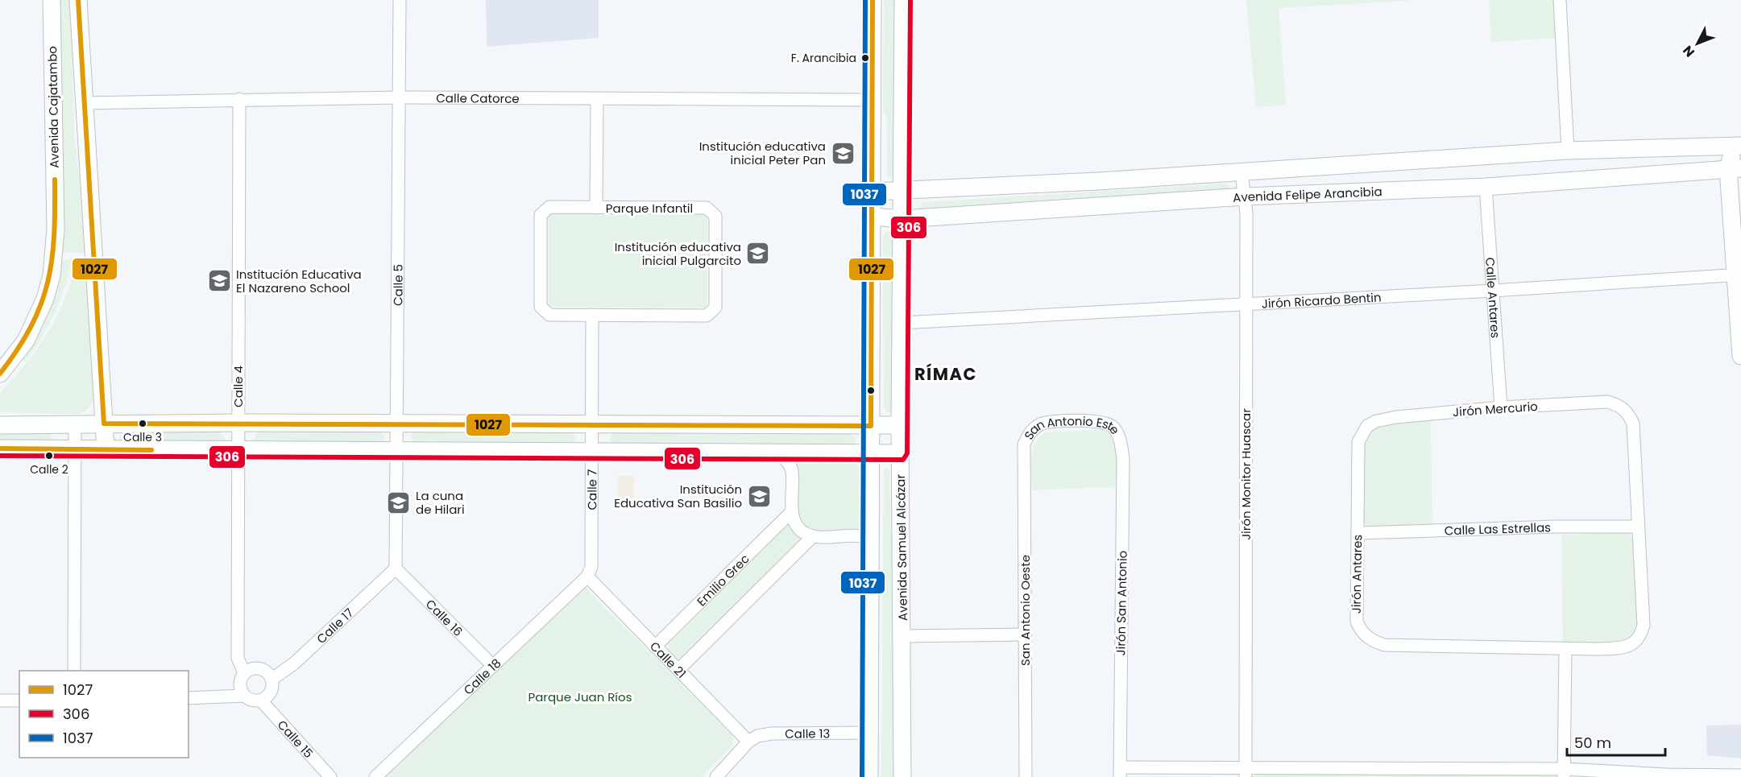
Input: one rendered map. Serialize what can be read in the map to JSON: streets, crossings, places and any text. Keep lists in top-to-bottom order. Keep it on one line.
{"streets":{"main road":["Avenida Cajatambo","Avenida Felipe Arancibia","Avenida Samuel Alcázar"],"street":["Calle Catorce","Parque Infantil","Calle 5","Calle Antares","Jirón Ricardo Bentin","Calle 4","Jirón Mercurio","San Antonio Este","Jirón Monitor Huascar","Calle 7","Calle Las Estrellas","Jirón Antares","Emilio Grec","Jirón San Antonio","San Antonio Oeste","Calle 16","Calle 17","Calle 21","Calle 18","Calle 13","Calle 15"]},"crossings":[["Calle Catorce","Calle 5"],["Calle Catorce","Calle 4"],["Avenida Felipe Arancibia","Calle Antares"],["Avenida Felipe Arancibia","Jirón Monitor Huascar"],["Avenida Felipe Arancibia","Avenida Samuel Alcázar"],["Parque Infantil","Calle 7"],["Calle 5","Calle 16"],["Calle 5","Calle 17"],["Calle Antares","Jirón Ricardo Bentin"],["Calle Antares","Jirón Mercurio"],["Jirón Ricardo Bentin","Jirón Monitor Huascar"],["Jirón Ricardo Bentin","Avenida Samuel Alcázar"],["Calle 4","Calle 17"],["Calle 4","Calle 15"],["Jirón Mercurio","Jirón Antares"],["San Antonio Este","Jirón San Antonio"],["San Antonio Este","San Antonio Oeste"],["Jirón Monitor Huascar","Jirón San Antonio"],["Calle 7","Calle 21"],["Calle 7","Calle 18"],["Calle Las Estrellas","Jirón Antares"],["Emilio Grec","Calle 21"],["Calle 16","Calle 17"],["Calle 16","Calle 18"],["Calle 17","Calle 15"],["Calle 21","Calle 18"],["Calle 21","Calle 13"]],"districts":["RÍMAC"],"parks":["Parque Juan Ríos"],"places":{"other":["F. Arancibia","Calle 3","Calle 2"],"school or university":["Institución educativa inicial Peter Pan","Institución educativa inicial Pulgarcito","Institución Educativa El Nazareno School","Institución Educativa San Basilio","La cuna de Hilari"]},"lines":["transit line 1027","transit line 306","transit line 1037"],"legend":["1027","306","1037"],"scale_bar":"50 m","north":"bottom left"}
